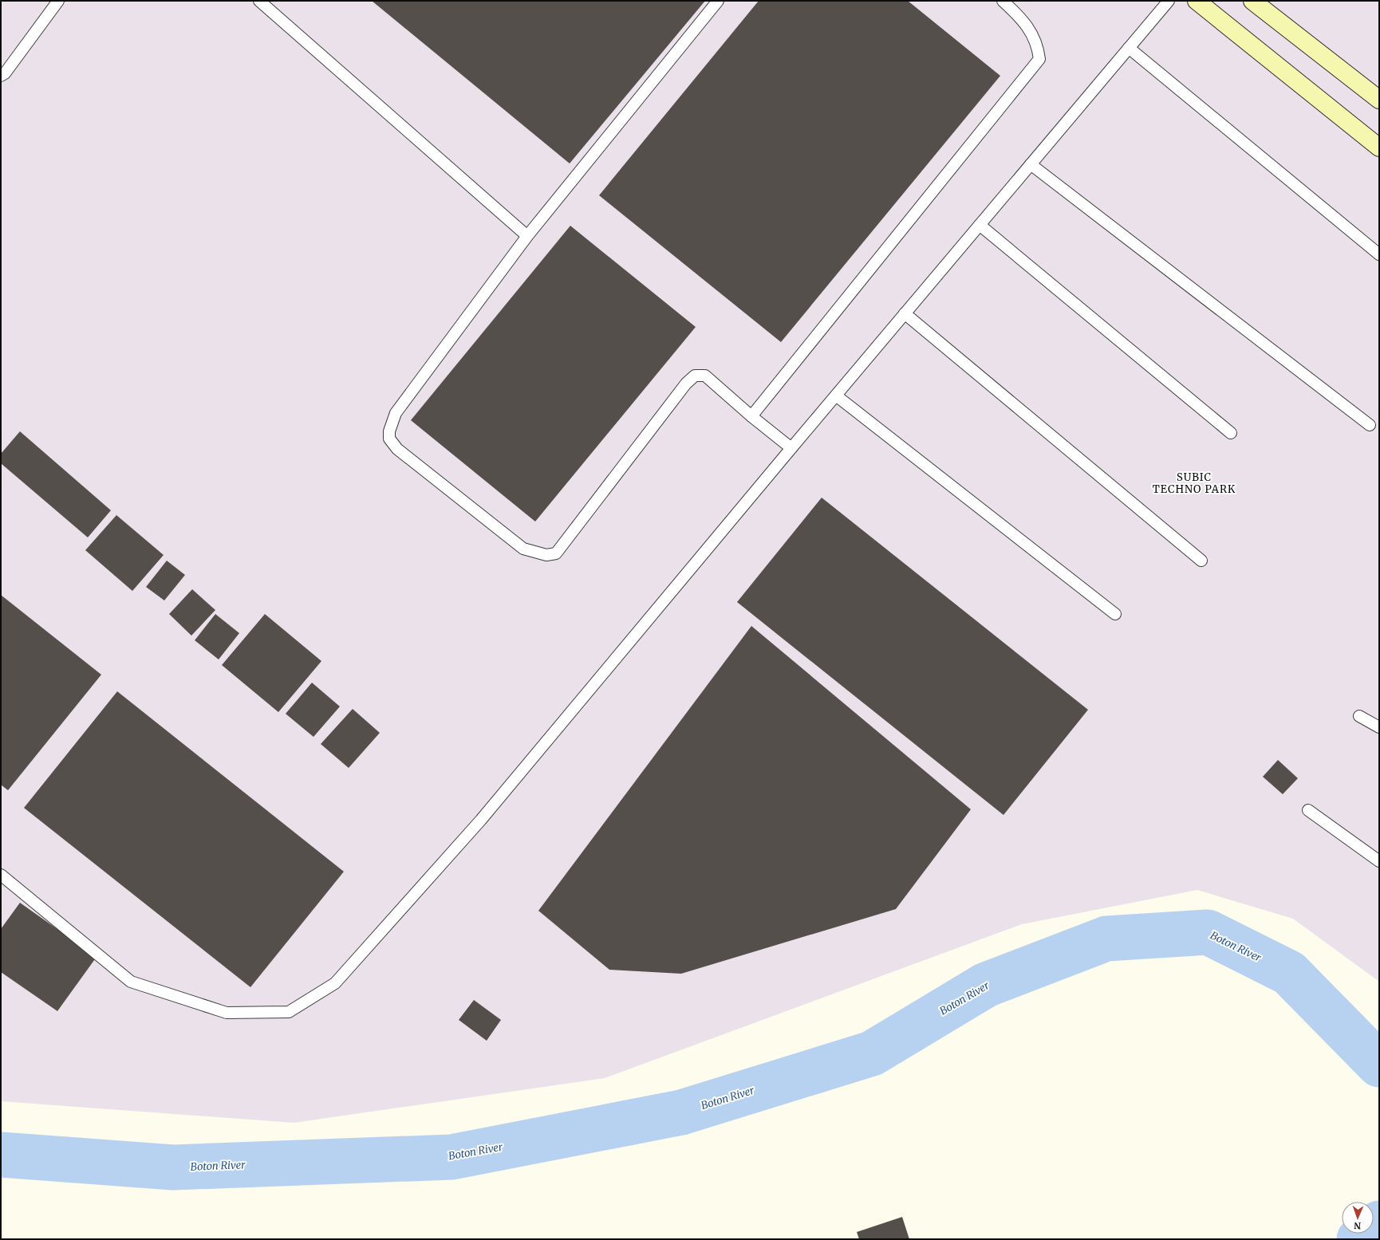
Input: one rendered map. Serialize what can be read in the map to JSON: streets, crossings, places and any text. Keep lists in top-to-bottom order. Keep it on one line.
{"districts":["SUBIC TECHNO PARK"],"water":["Boton River"],"north":"bottom"}
